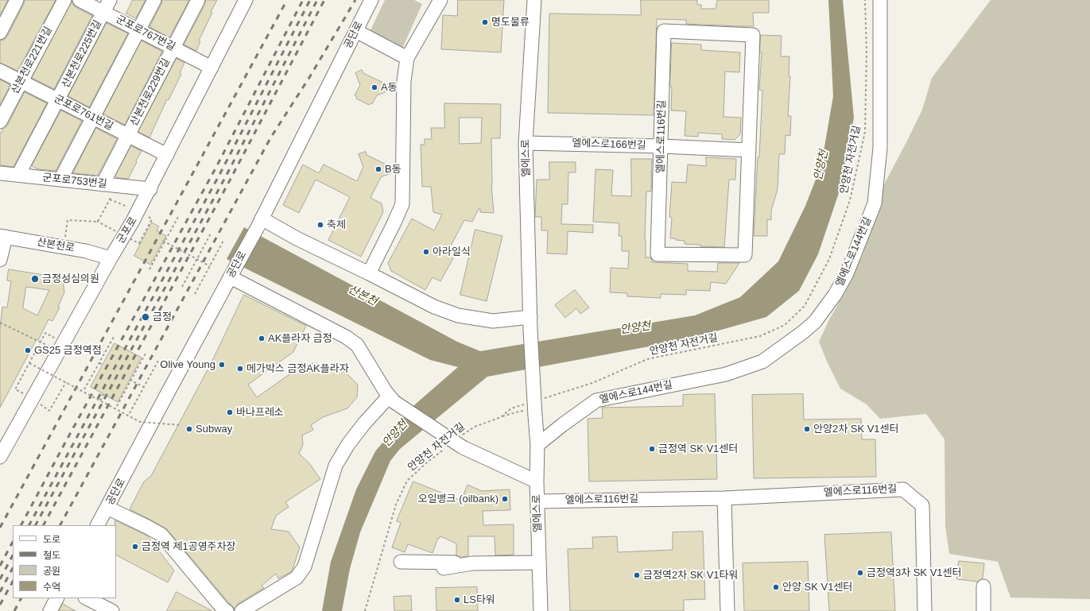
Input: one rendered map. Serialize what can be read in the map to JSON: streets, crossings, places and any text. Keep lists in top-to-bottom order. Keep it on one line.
{"streets":{"street":["군포로767번길","공단로","산본천로225번길","산본천로221번길","산본천로229번길","군포로761번길","엘에스로116번길","엘에스로166번길","엘에스로","군포로753번길","군포로","산본천로","엘에스로144번길"],"path":["안양천 자전거길"]},"crossings":[["군포로767번길","산본천로225번길"],["군포로767번길","산본천로229번길"],["군포로767번길","군포로"],["산본천로225번길","군포로761번길"],["산본천로225번길","군포로753번길"],["산본천로221번길","군포로761번길"],["산본천로229번길","군포로761번길"],["산본천로229번길","군포로753번길"],["군포로761번길","군포로"],["엘에스로116번길","엘에스로166번길"],["엘에스로116번길","엘에스로"],["엘에스로166번길","엘에스로"],["엘에스로","엘에스로144번길"],["군포로753번길","군포로"],["군포로","산본천로"]],"water":["안양천","산본천"],"places":["명도물류","A동","B동","축제","아라일식","금정성심의원","금정","AK플라자 금정","GS25 금정역점","Olive Young","메가박스 금정AK플라자","바나프레소","Subway","안양2차 SK V1센터","금정역 SK V1센터","오일뱅크 (oilbank)","금정역 제1공영주차장","금정역3차 SK V1센터","금정역2차 SK V1타워","안양 SK V1센터","LS타워"],"legend":["도로","철도","공원","수역"]}
